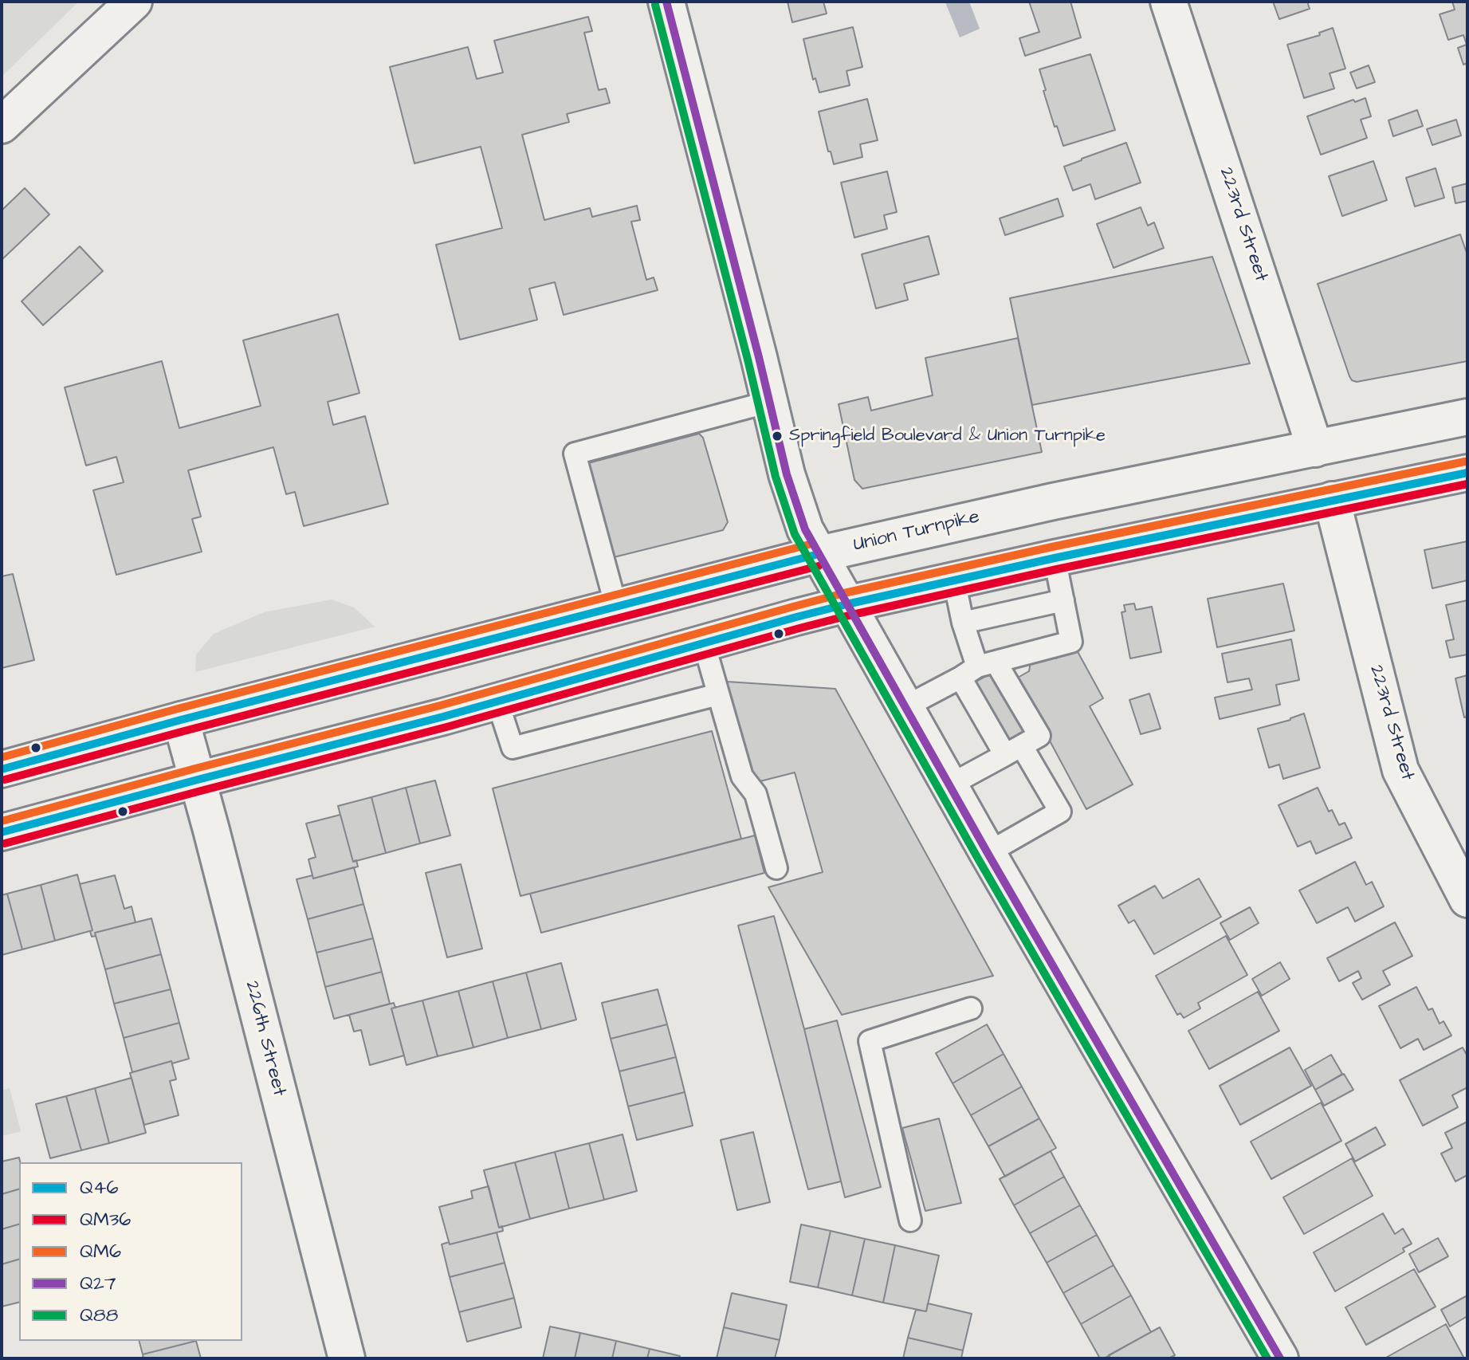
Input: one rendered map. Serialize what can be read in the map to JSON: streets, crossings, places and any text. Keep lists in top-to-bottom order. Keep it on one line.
{"streets":{"main road":["223rd Street","Union Turnpike","226th Street"]},"crossings":[["223rd Street","Union Turnpike"],["Union Turnpike","226th Street"]],"places":["Springfield Boulevard & Union Turnpike"],"lines":["transit line Q27","transit line Q88","transit line QM6","transit line Q46","transit line QM36"],"legend":["Q46","QM36","QM6","Q27","Q88"]}
